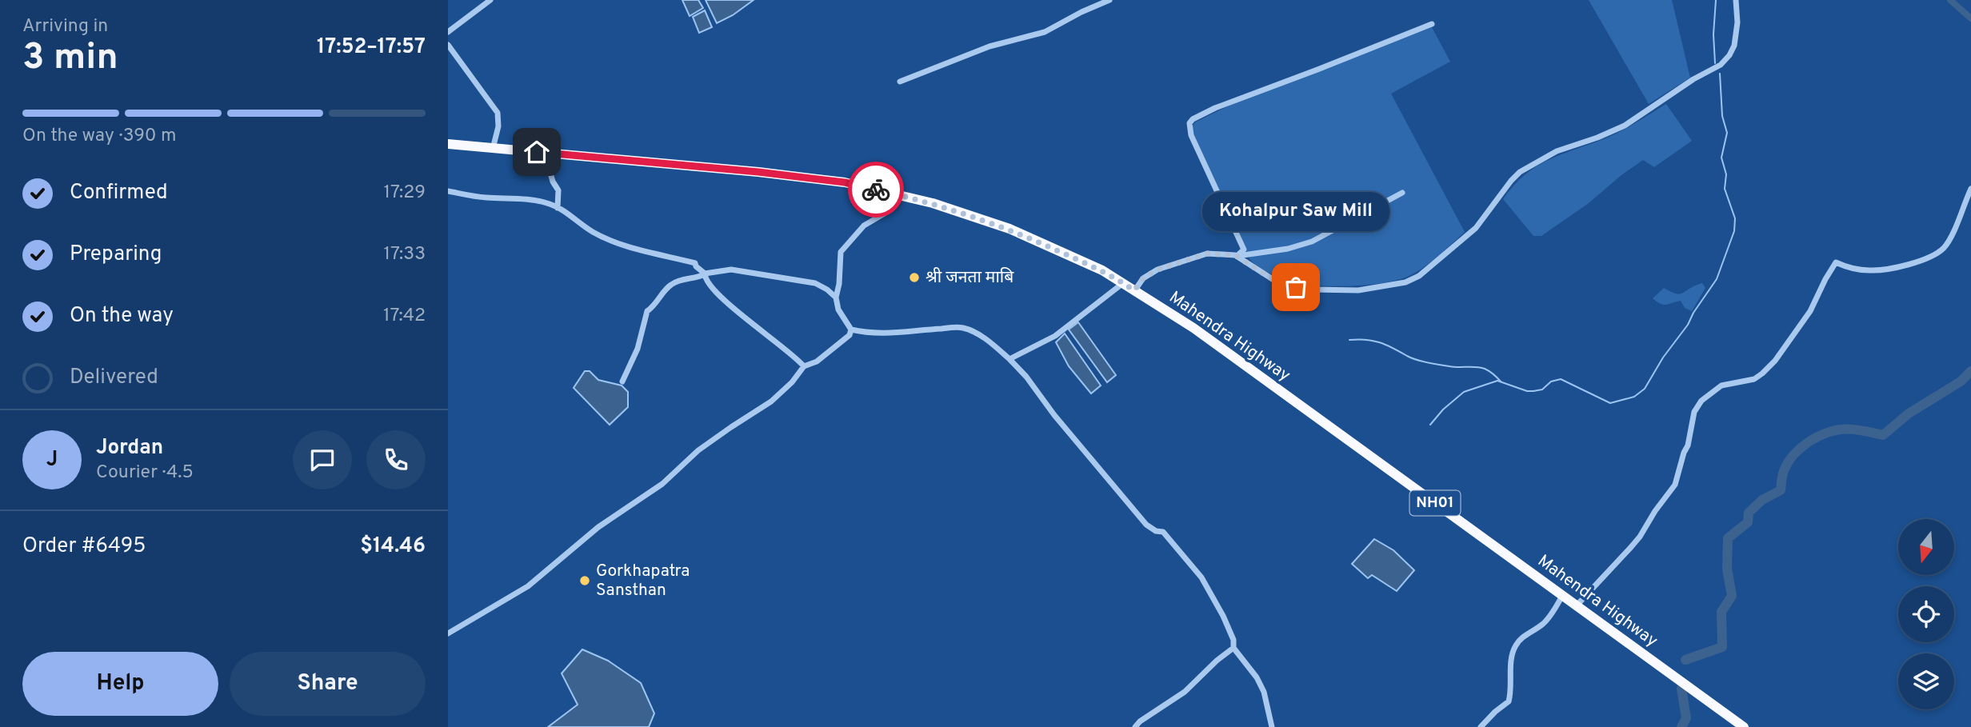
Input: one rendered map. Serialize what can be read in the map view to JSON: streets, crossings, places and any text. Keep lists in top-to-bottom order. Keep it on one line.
{"streets":{"highway":["Mahendra Highway","NH01"]},"places":["श्री जनता माबि","Kohalpur Saw Mill","Gorkhapatra Sansthan"],"north":"bottom","page":{"heading":["3 min","Arriving in","17:52–17:57"],"panel":["Jordan","Courier · 4.5","Order #6495","$14.46"],"bar":"On the way · 390 m","list":[["Confirmed","17:29"],["Preparing","17:33"],["On the way","17:42"],"Delivered"],"bubble":"Kohalpur Saw Mill","round":"J","buttons":["Help","Share"]}}
